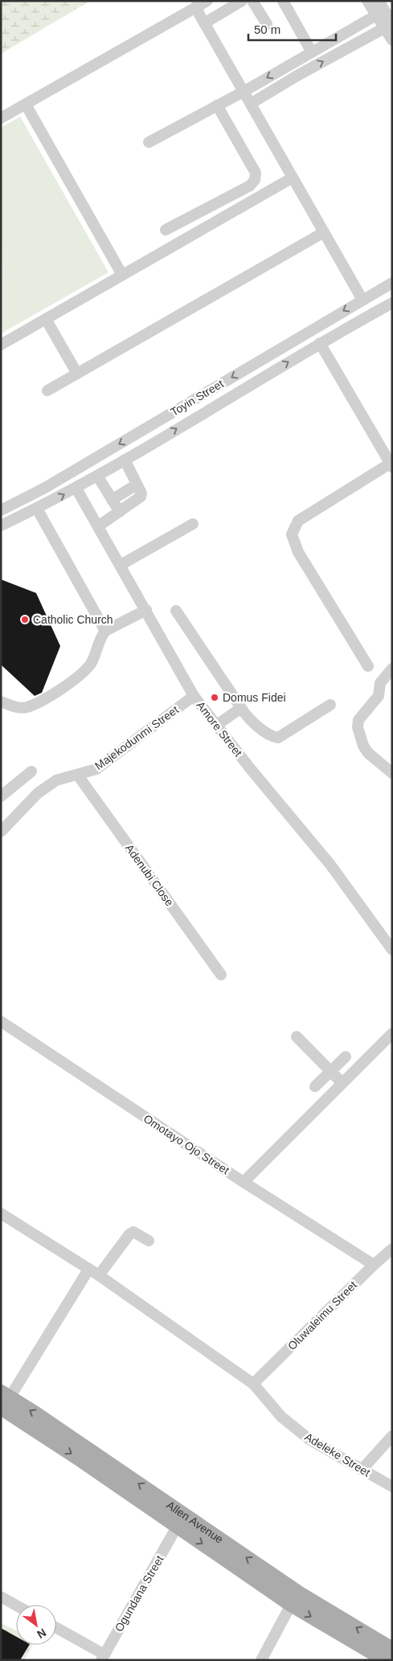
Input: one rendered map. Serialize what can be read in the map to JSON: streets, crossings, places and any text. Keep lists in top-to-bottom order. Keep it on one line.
{"streets":{"main road":["Allen Avenue"],"street":["Toyin Street","Amore Street","Majekodunmi Street","Adenubi Close","Omotayo Ojo Street","Oluwaleimu Street","Adeleke Street","Ogundana Street"]},"crossings":[["Toyin Street","Amore Street"],["Amore Street","Majekodunmi Street"],["Majekodunmi Street","Adenubi Close"],["Omotayo Ojo Street","Oluwaleimu Street"],["Oluwaleimu Street","Adeleke Street"],["Allen Avenue","Ogundana Street"]],"places":["Catholic Church","Domus Fidei"],"scale_bar":"50 m","north":"bottom right"}
